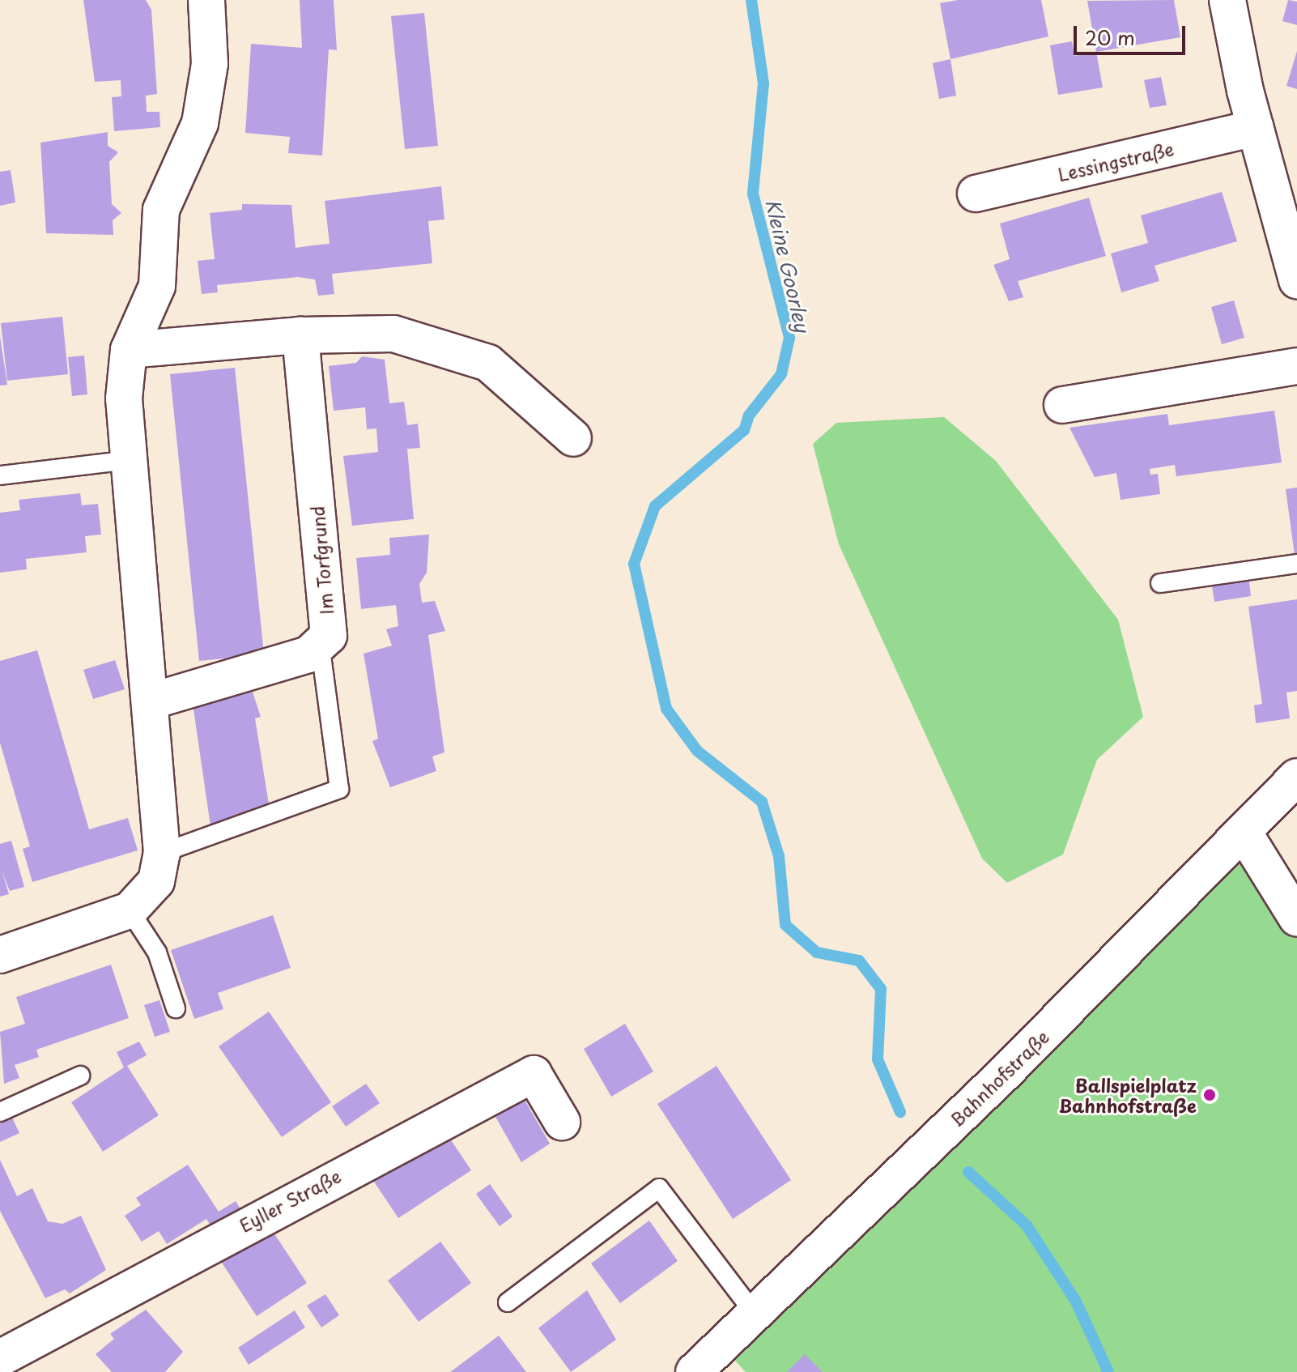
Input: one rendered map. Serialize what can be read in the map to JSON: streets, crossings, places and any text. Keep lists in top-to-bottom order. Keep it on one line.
{"streets":{"street":["Lessingstraße","Im Torfgrund","Bahnhofstraße","Eyller Straße"]},"water":["Kleine Goorley"],"places":["Ballspielplatz Bahnhofstraße"],"scale_bar":"20 m"}
